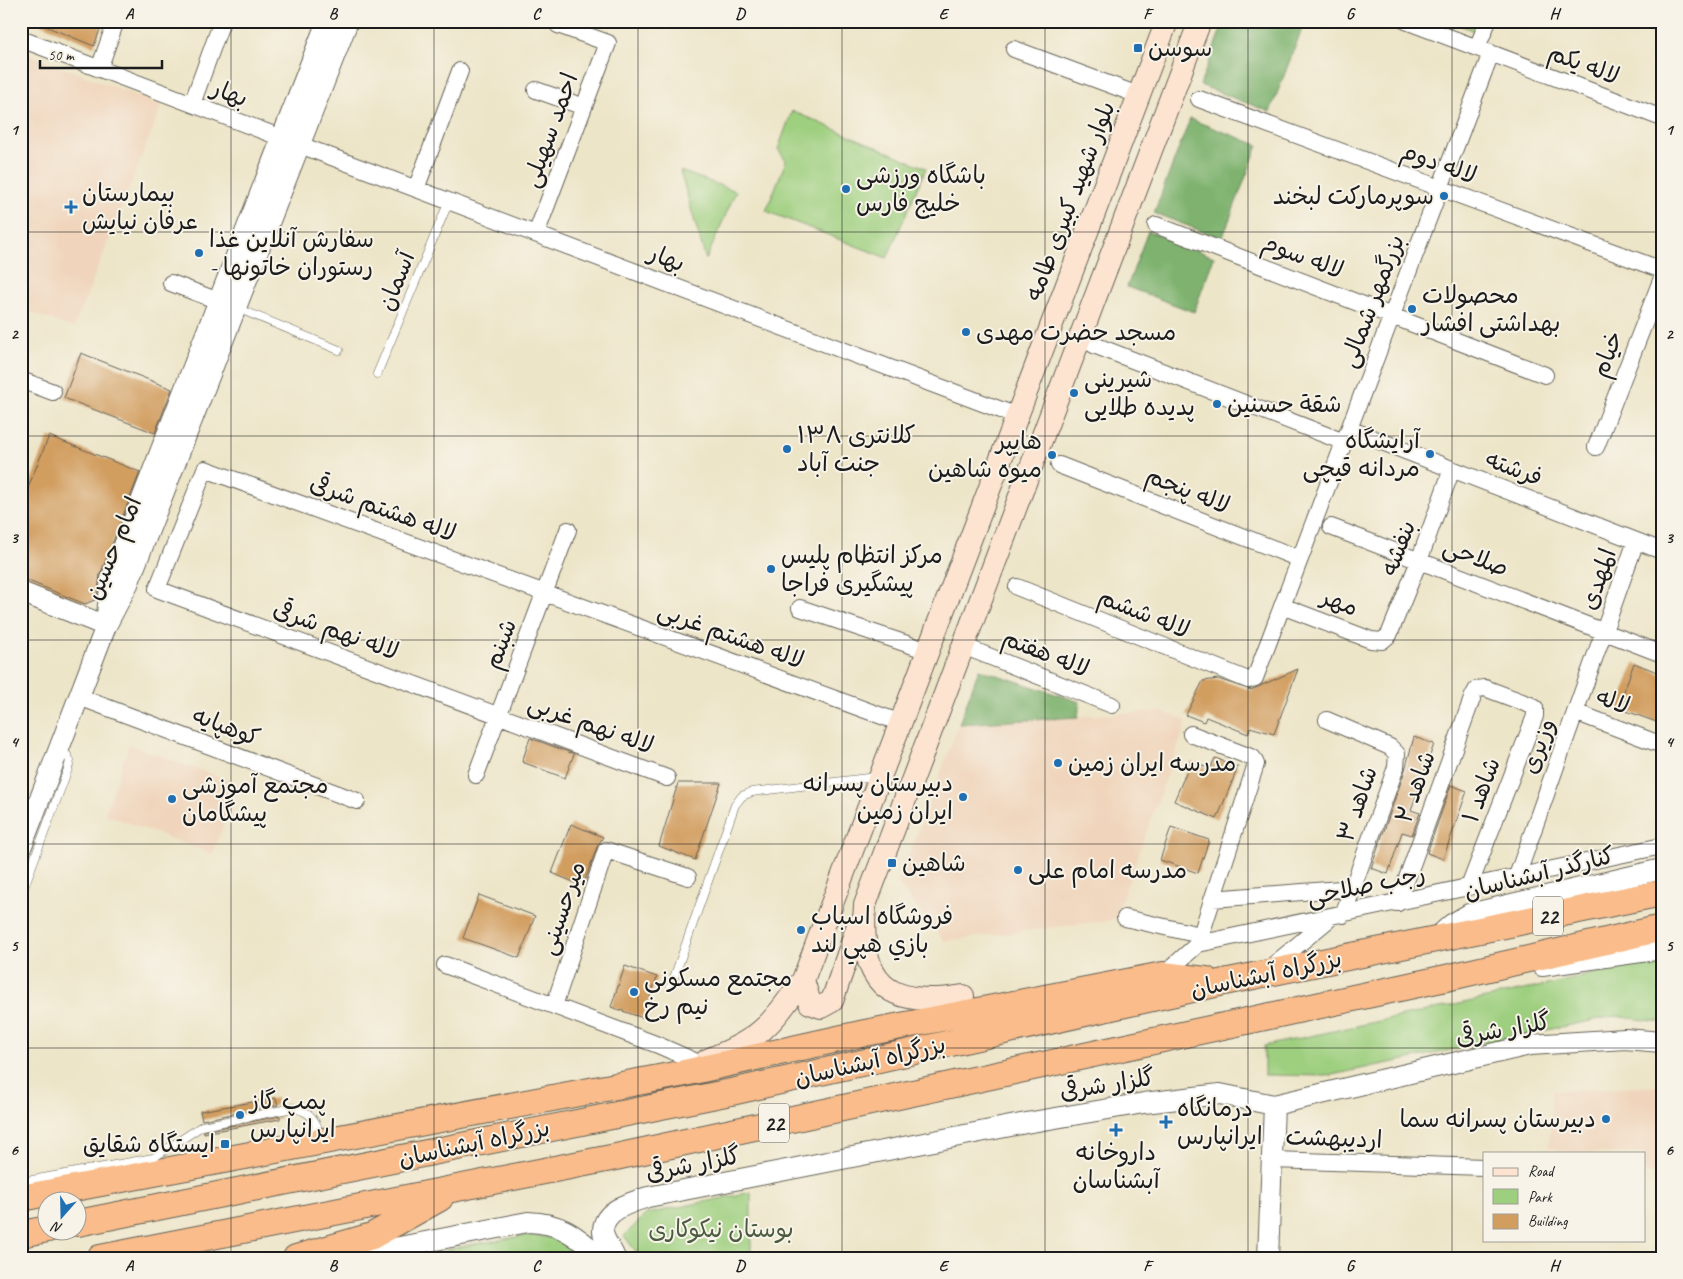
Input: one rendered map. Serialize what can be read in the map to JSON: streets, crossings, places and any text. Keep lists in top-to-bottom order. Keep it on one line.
{"streets":{"highway":["22","بزرگراه آبشناسان"],"main road":["بلوار شهید کبیری طامه"],"street":["لاله یکم","بهار","احمد سهیلی","لاله دوم","لاله سوم","بزرگمهر شمالی","خیام","فرشته","لاله پنجم","لاله هشتم شرقی","امام حسین","بنفشه","صلاحی","المهدی","مهر","لاله ششم","لاله نهم شرقی","لاله هشتم غربی","شبنم","لاله هفتم","لاله","لاله نهم غربی","کوهپایه","وزیری","شاهد ۲","شاهد ۱","شاهد ۳","کنارگذر آبشناسان","رجب صلاحی","میرحسینی","گلزار شرقی","اردیبهشت"],"lane":["آسمان"]},"crossings":[["لاله یکم","بزرگمهر شمالی"],["بهار","احمد سهیلی"],["بهار","بلوار شهید کبیری طامه"],["بهار","آسمان"],["بهار","امام حسین"],["لاله دوم","بزرگمهر شمالی"],["بلوار شهید کبیری طامه","لاله هشتم غربی"],["لاله سوم","بزرگمهر شمالی"],["بزرگمهر شمالی","فرشته"],["بزرگمهر شمالی","لاله پنجم"],["بزرگمهر شمالی","مهر"],["بزرگمهر شمالی","لاله ششم"],["فرشته","بنفشه"],["فرشته","المهدی"],["لاله هشتم شرقی","لاله نهم شرقی"],["لاله هشتم شرقی","لاله هشتم غربی"],["لاله هشتم شرقی","شبنم"],["امام حسین","کوهپایه"],["بنفشه","صلاحی"],["بنفشه","مهر"],["صلاحی","المهدی"],["صلاحی","وزیری"],["المهدی","وزیری"],["لاله نهم شرقی","شبنم"],["لاله نهم شرقی","لاله نهم غربی"],["لاله هشتم غربی","شبنم"],["شبنم","لاله نهم غربی"],["لاله","وزیری"],["وزیری","رجب صلاحی"],["شاهد ۲","شاهد ۱"],["شاهد ۲","رجب صلاحی"],["شاهد ۱","رجب صلاحی"],["شاهد ۳","رجب صلاحی"],["کنارگذر آبشناسان","بزرگراه آبشناسان"],["رجب صلاحی","بزرگراه آبشناسان"]],"parks":["بوستان نیکوکاری"],"places":{"transit":["سوسن","شاهین","ایستگاه شقایق"],"other":["باشگاه ورزشی خلیج فارس","سوپرمارکت لبخند","سفارش آنلاین غذا - رستوران خاتونها","محصولات بهداشتی افشار","مسجد حضرت مهدی","شيرينی پديده طلايی","شقة حسنين","کلانتری ۱۳۸ جنت آباد","آرایشگاه مردانه قیچی","هایپر میوه شاهین","مرکز انتظام پلیس پیشگیری فراجا","مدرسه ایران زمین","دبیرستان پسرانه ایران زمین","مجتمع آموزشی پیشگامان","مدرسه امام علی","فروشگاه اسباب بازي هپي لند","مجتمع مسکونی نیم رخ","پمپ گاز ایرانپارس","دبیرستان پسرانه سما"],"health":["بيمارستان عرفان نيايش","درمانگاه ایرانپارس","داروخانه آبشناسان"]},"legend":["Road","Park","Building"],"scale_bar":"50 m","north":"bottom","grid":{"columns":["A","B","C","D","E","F","G","H"],"rows":["1","2","3","4","5","6"]}}
